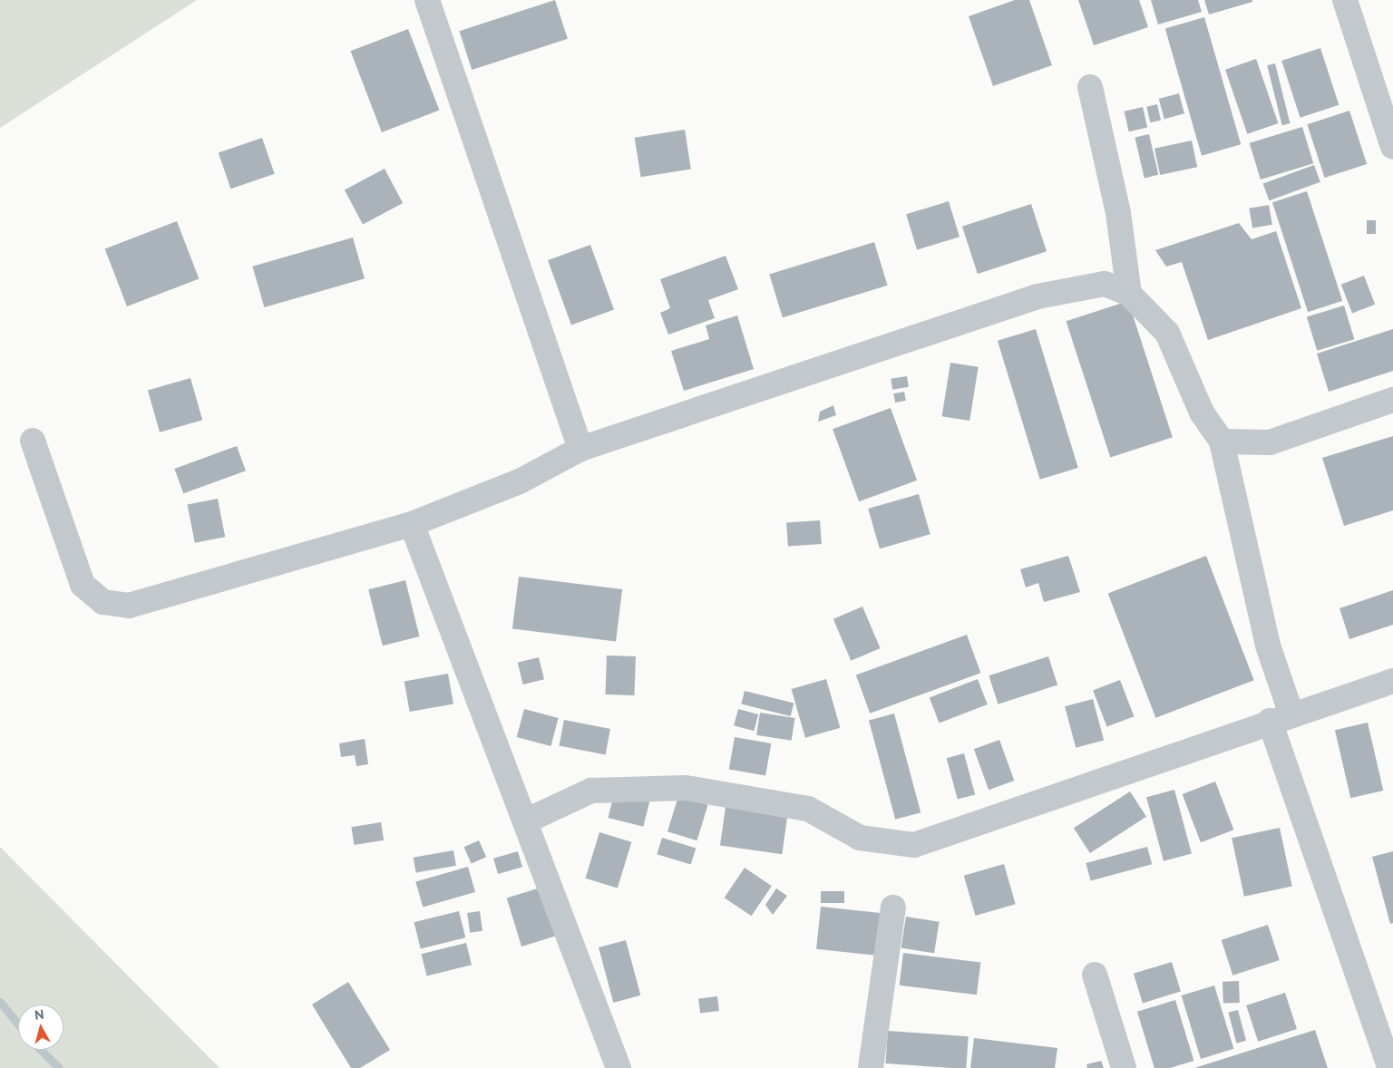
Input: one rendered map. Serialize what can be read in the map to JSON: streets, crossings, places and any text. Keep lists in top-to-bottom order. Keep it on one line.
{"north":"top"}
